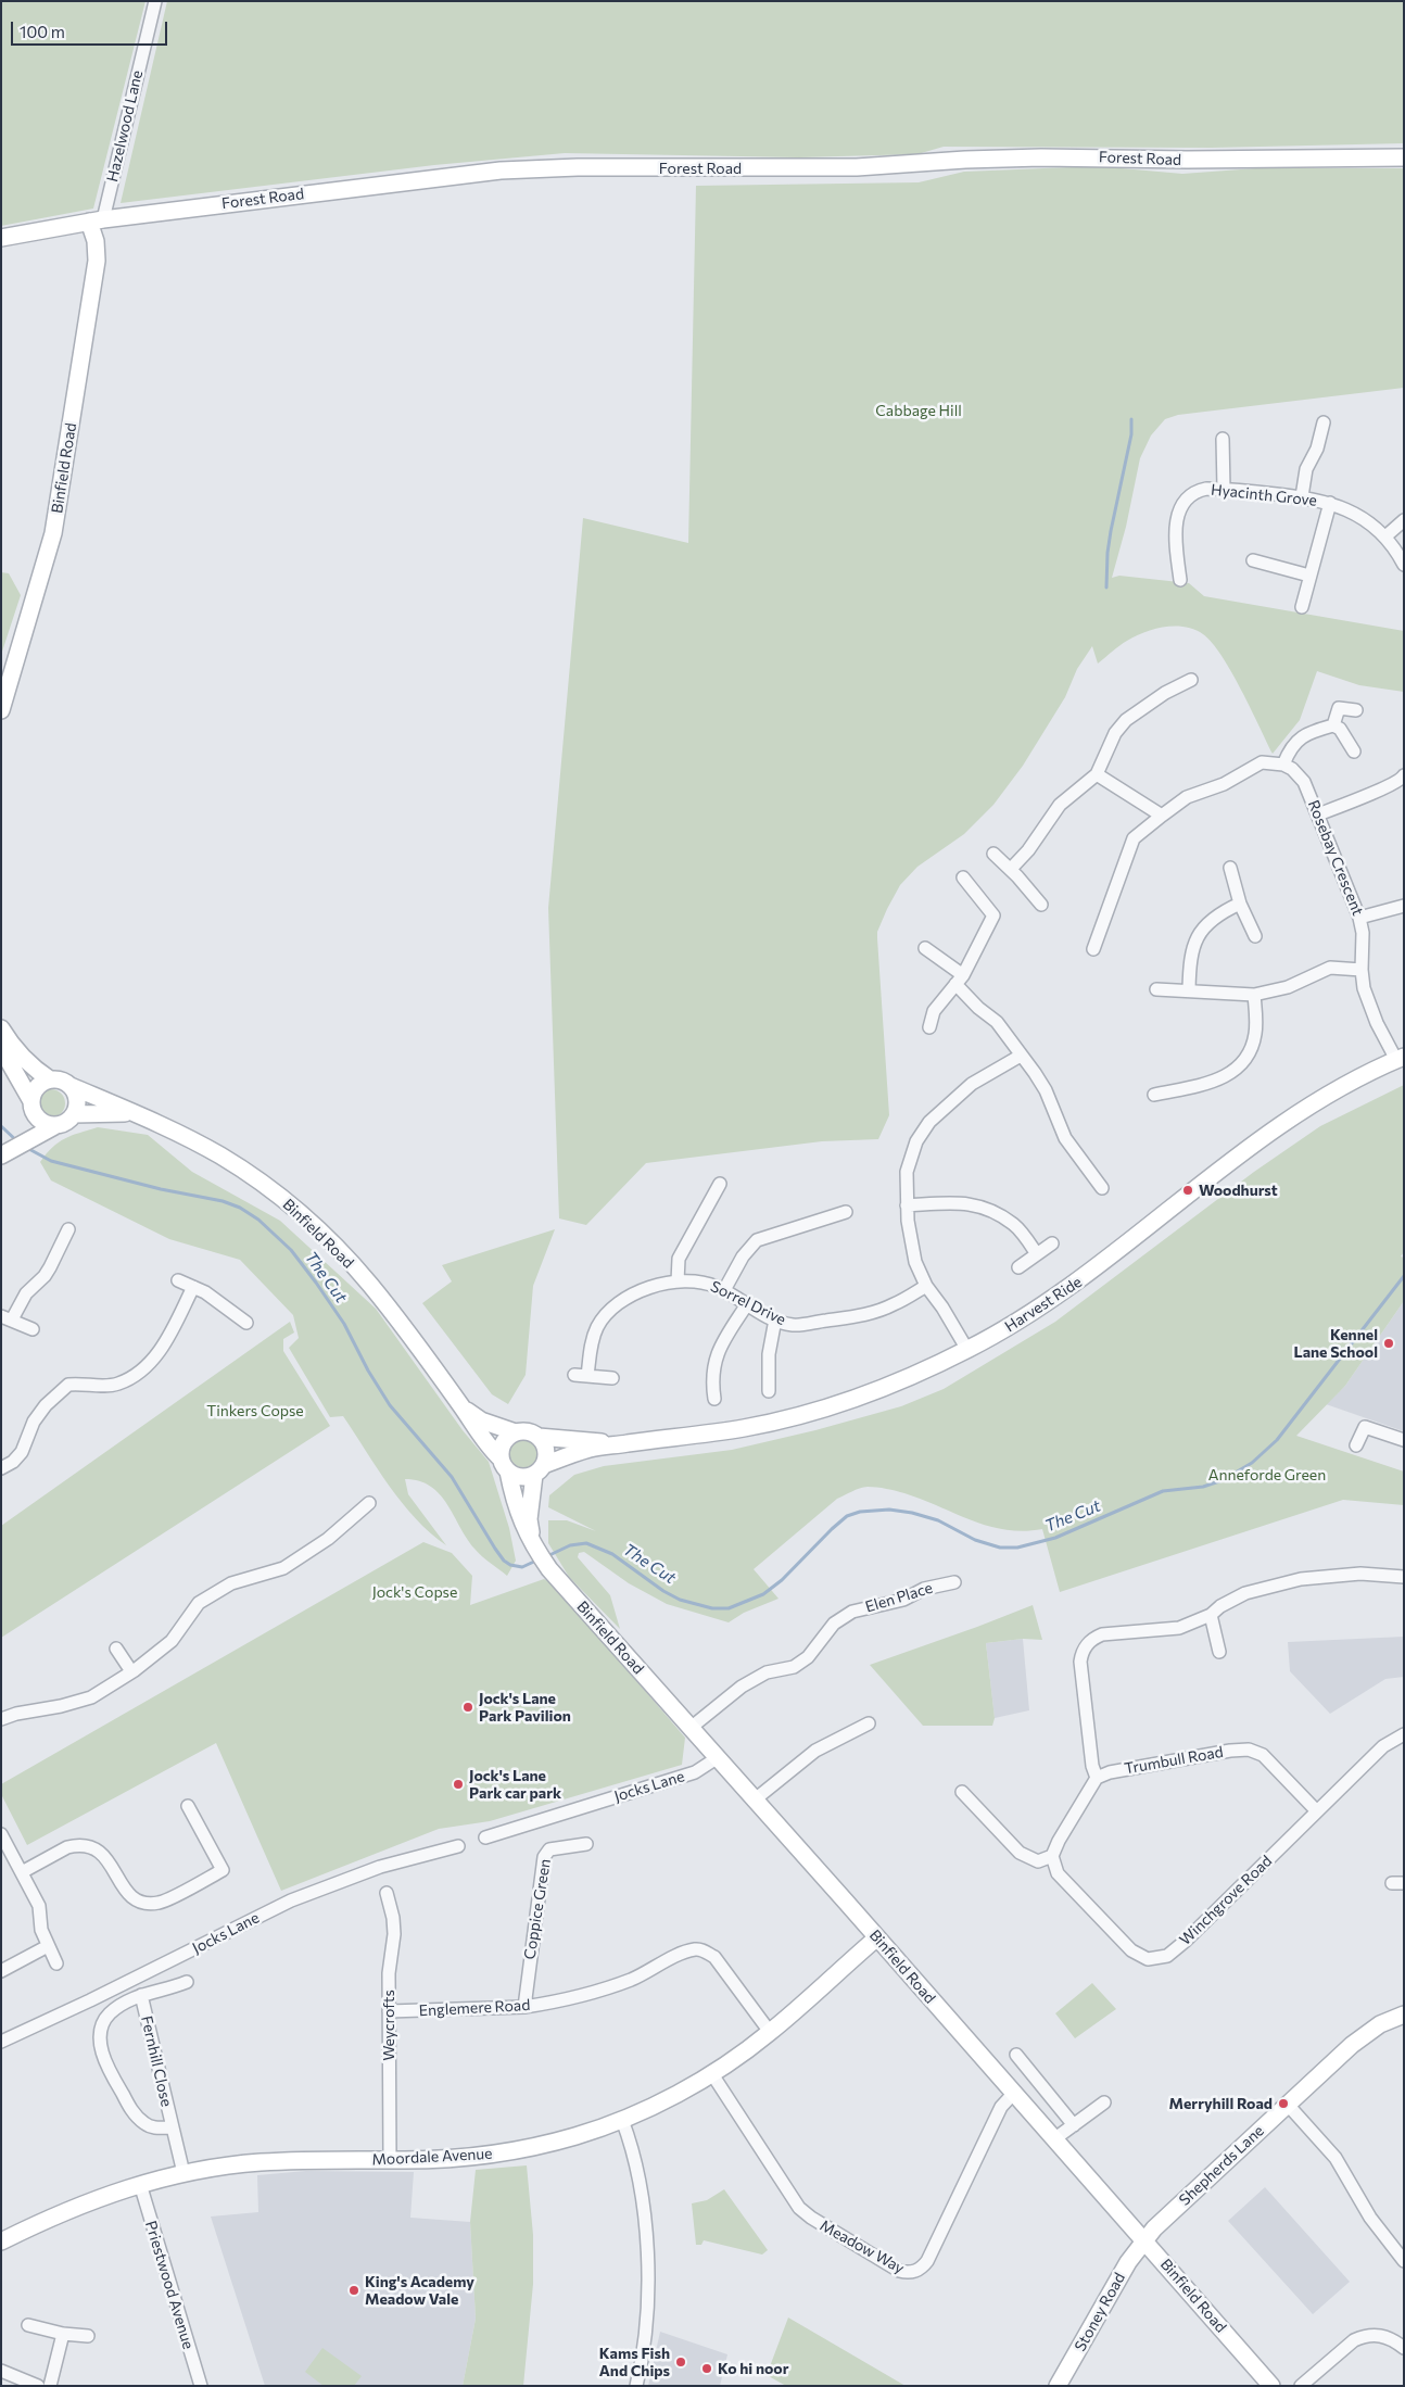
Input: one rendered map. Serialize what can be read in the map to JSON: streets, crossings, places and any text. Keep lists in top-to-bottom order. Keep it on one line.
{"streets":{"main road":["Forest Road","Binfield Road","Harvest Ride","Moordale Avenue","Shepherds Lane","Stoney Road"],"street":["Hazelwood Lane","Hyacinth Grove","Rosebay Crescent","Sorrel Drive","Elen Place","Trumbull Road","Jocks Lane","Winchgrove Road","Coppice Green","Englemere Road","Weycrofts","Fernhill Close","Meadow Way","Priestwood Avenue"]},"crossings":[["Hazelwood Lane","Forest Road"],["Hazelwood Lane","Binfield Road"],["Forest Road","Binfield Road"],["Binfield Road","Harvest Ride"],["Binfield Road","Elen Place"],["Binfield Road","Jocks Lane"],["Binfield Road","Moordale Avenue"],["Binfield Road","Shepherds Lane"],["Binfield Road","Meadow Way"],["Binfield Road","Stoney Road"],["Rosebay Crescent","Harvest Ride"],["Trumbull Road","Winchgrove Road"],["Coppice Green","Englemere Road"],["Englemere Road","Weycrofts"],["Englemere Road","Moordale Avenue"],["Weycrofts","Moordale Avenue"],["Fernhill Close","Moordale Avenue"],["Moordale Avenue","Meadow Way"],["Moordale Avenue","Priestwood Avenue"],["Shepherds Lane","Stoney Road"]],"water":["The Cut"],"parks":["Cabbage Hill","Tinkers Copse","Anneforde Green","Jock's Copse"],"places":["Woodhurst","Kennel Lane School","Jock's Lane Park Pavilion","Jock's Lane Park car park","Merryhill Road","King's Academy Meadow Vale","Kams Fish And Chips","Ko hi noor"],"scale_bar":"100 m"}
